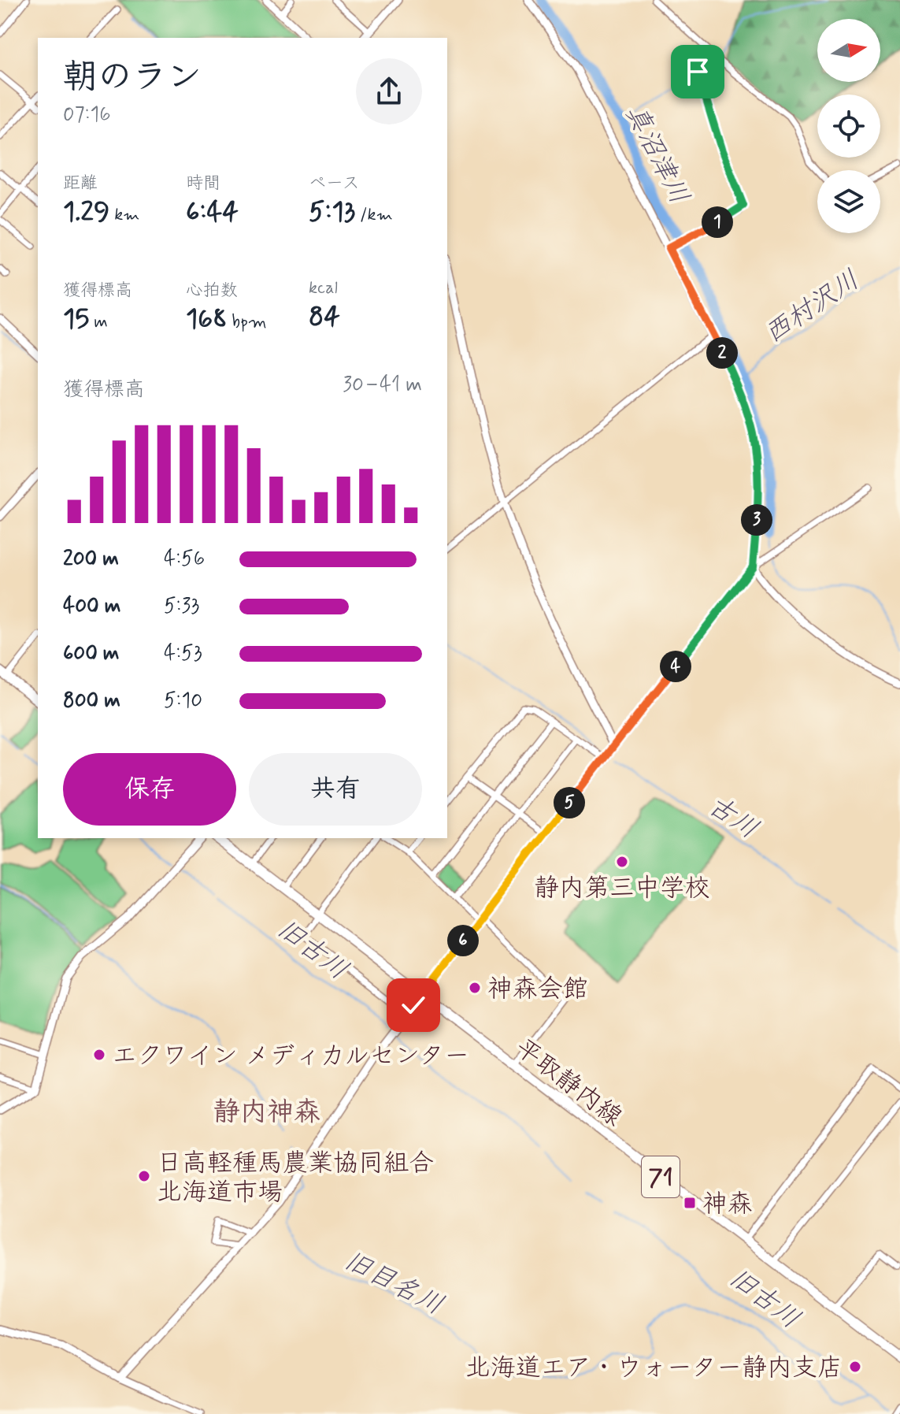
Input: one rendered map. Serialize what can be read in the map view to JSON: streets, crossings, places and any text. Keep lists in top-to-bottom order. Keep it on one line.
{"streets":{"main road":["平取静内線","71"]},"districts":["静内神森"],"water":["真沼津川","西村沢川","古川","旧古川","旧目名川"],"places":{"other":["静内第三中学校","神森会館","エクワイン メディカルセンター","日高軽種馬農業協同組合 北海道市場","北海道エア・ウォーター静内支店"],"transit":["神森"]},"north":"right","page":{"heading":["朝のラン","07:16"],"stats":[["距離","1.29 km"],["時間","6:44"],["ペース","5:13 /km"],["獲得標高","15 m"],["心拍数","168 bpm"],["kcal","84"]],"pins":["1","2","3","4","5","6"],"chart":["獲得標高","30–41 m"],"list":[{"name":"200 m","note":"4:56"},{"name":"400 m","note":"5:33"},{"name":"600 m","note":"4:53"},{"name":"800 m","note":"5:10"}],"buttons":["保存","共有"]}}
